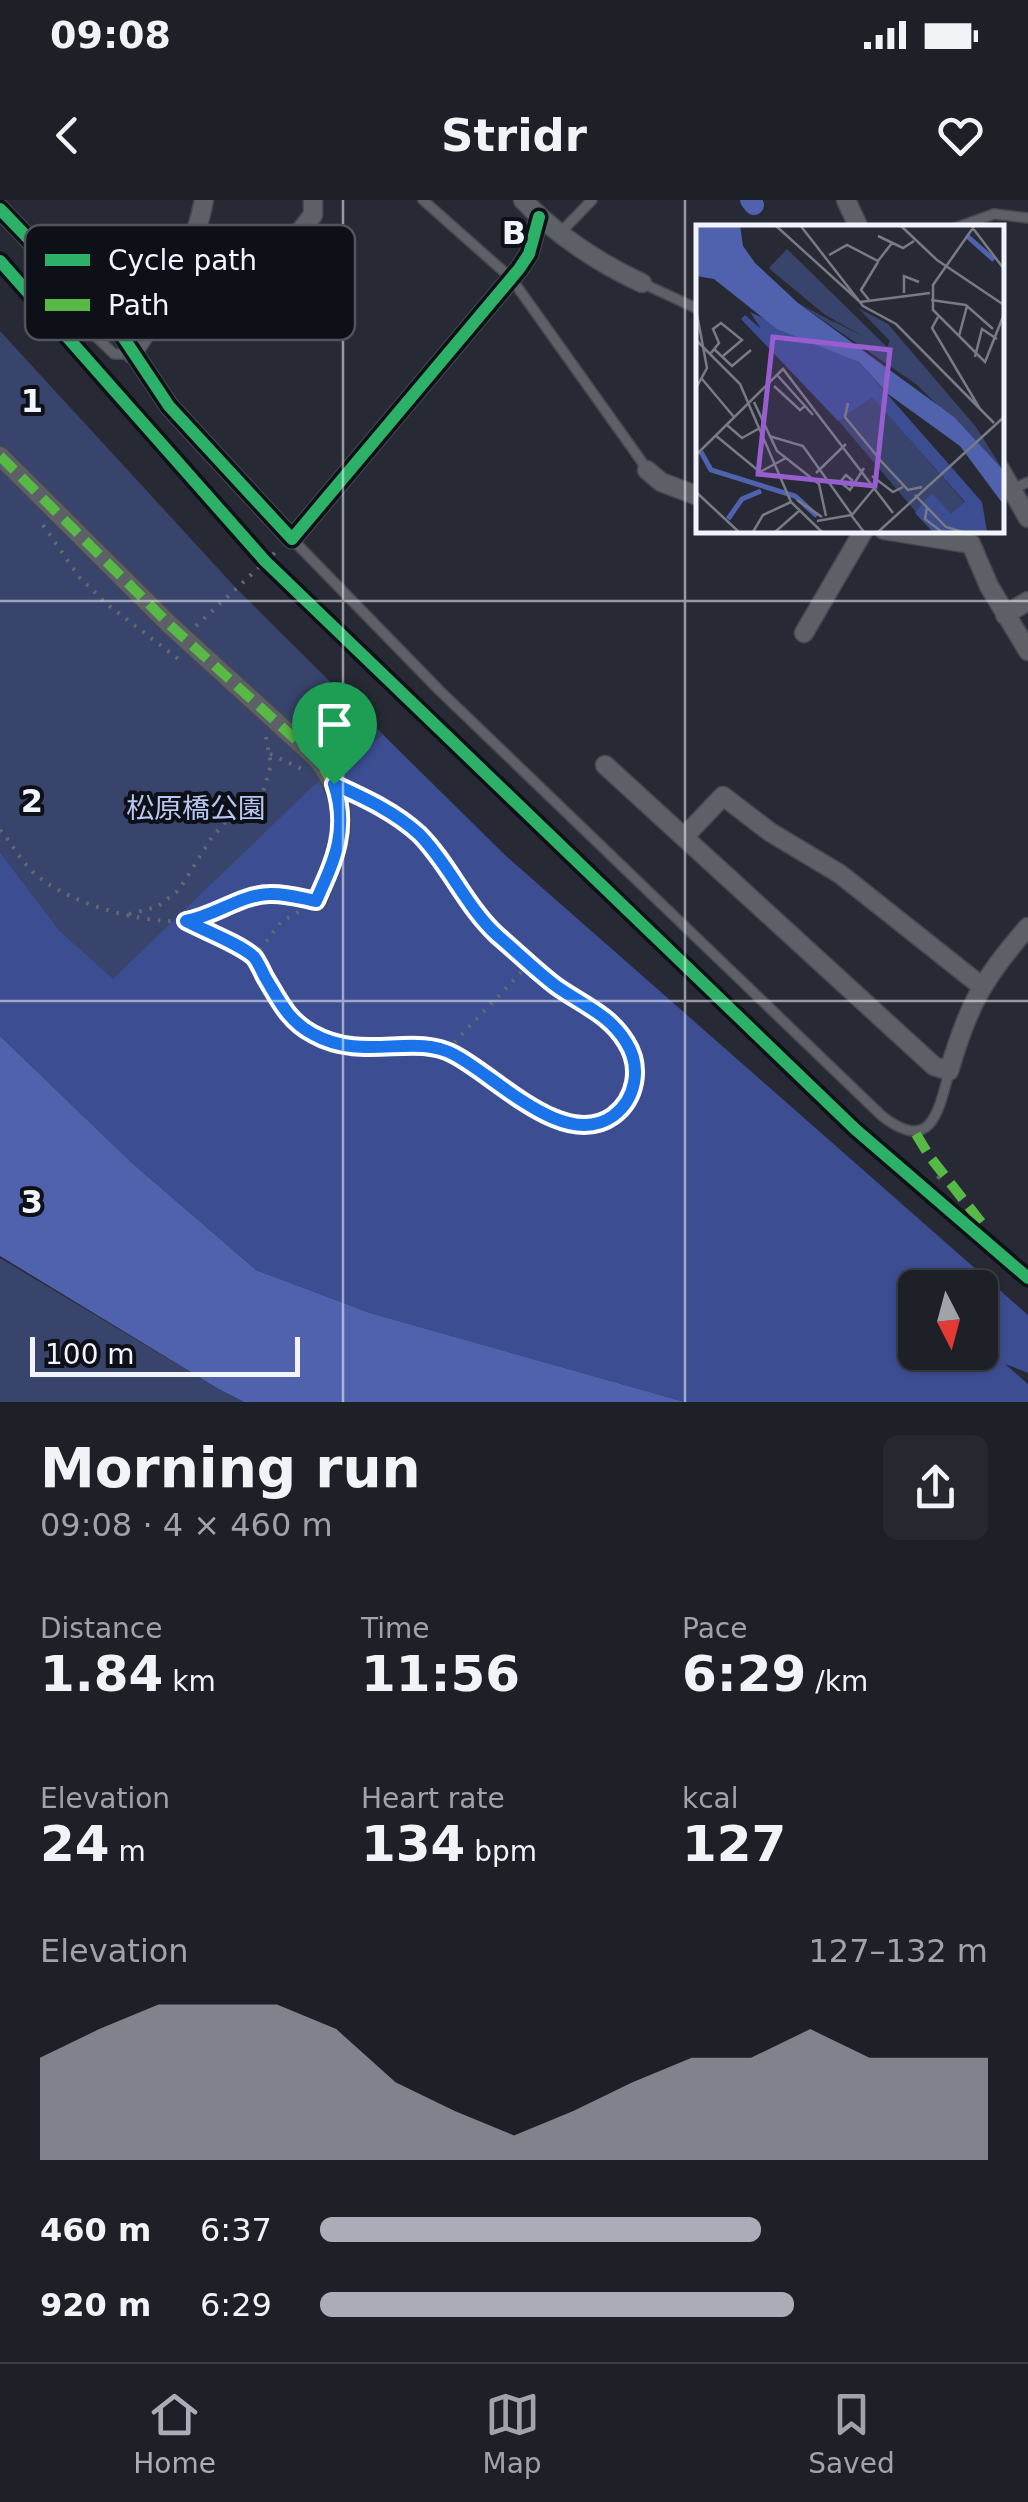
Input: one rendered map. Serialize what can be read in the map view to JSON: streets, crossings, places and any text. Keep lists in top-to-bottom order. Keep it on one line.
{"parks":["松原橋公園"],"legend":["Cycle path","Path"],"scale_bar":"100 m","north":"bottom","page":{"status":"09:08","header":"Stridr","scale":"100 m","heading":["Morning run","09:08 · 4 × 460 m"],"stats":[["Distance","1.84 km"],["Time","11:56"],["Pace","6:29 /km"],["Elevation","24 m"],["Heart rate","134 bpm"],["kcal","127"]],"chart":["Elevation","127–132 m"],"list":[{"name":"460 m","note":"6:37"},{"name":"920 m","note":"6:29"}],"tabs":["Home","Map","Saved"]},"grid":{"columns":["B"],"rows":["1","2","3"]}}
